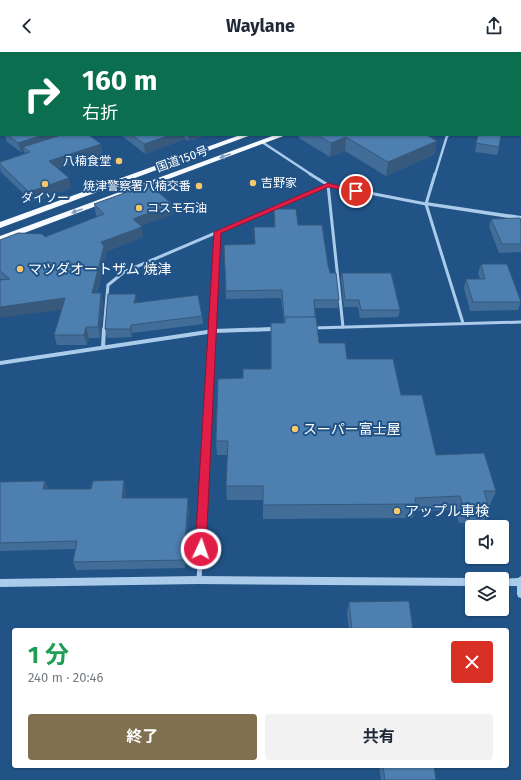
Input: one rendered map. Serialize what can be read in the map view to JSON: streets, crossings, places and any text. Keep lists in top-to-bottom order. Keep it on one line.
{"streets":{"highway":["国道150号"]},"places":["八楠食堂","吉野家","ダイソー","焼津警察署八楠交番","コスモ石油","マツダオートザム 焼津","スーパー富士屋","アップル車検"],"page":{"header":"Waylane","turn":["160 m","右折"],"heading":["1 分","240 m · 20:46"],"buttons":["終了","共有"]}}
